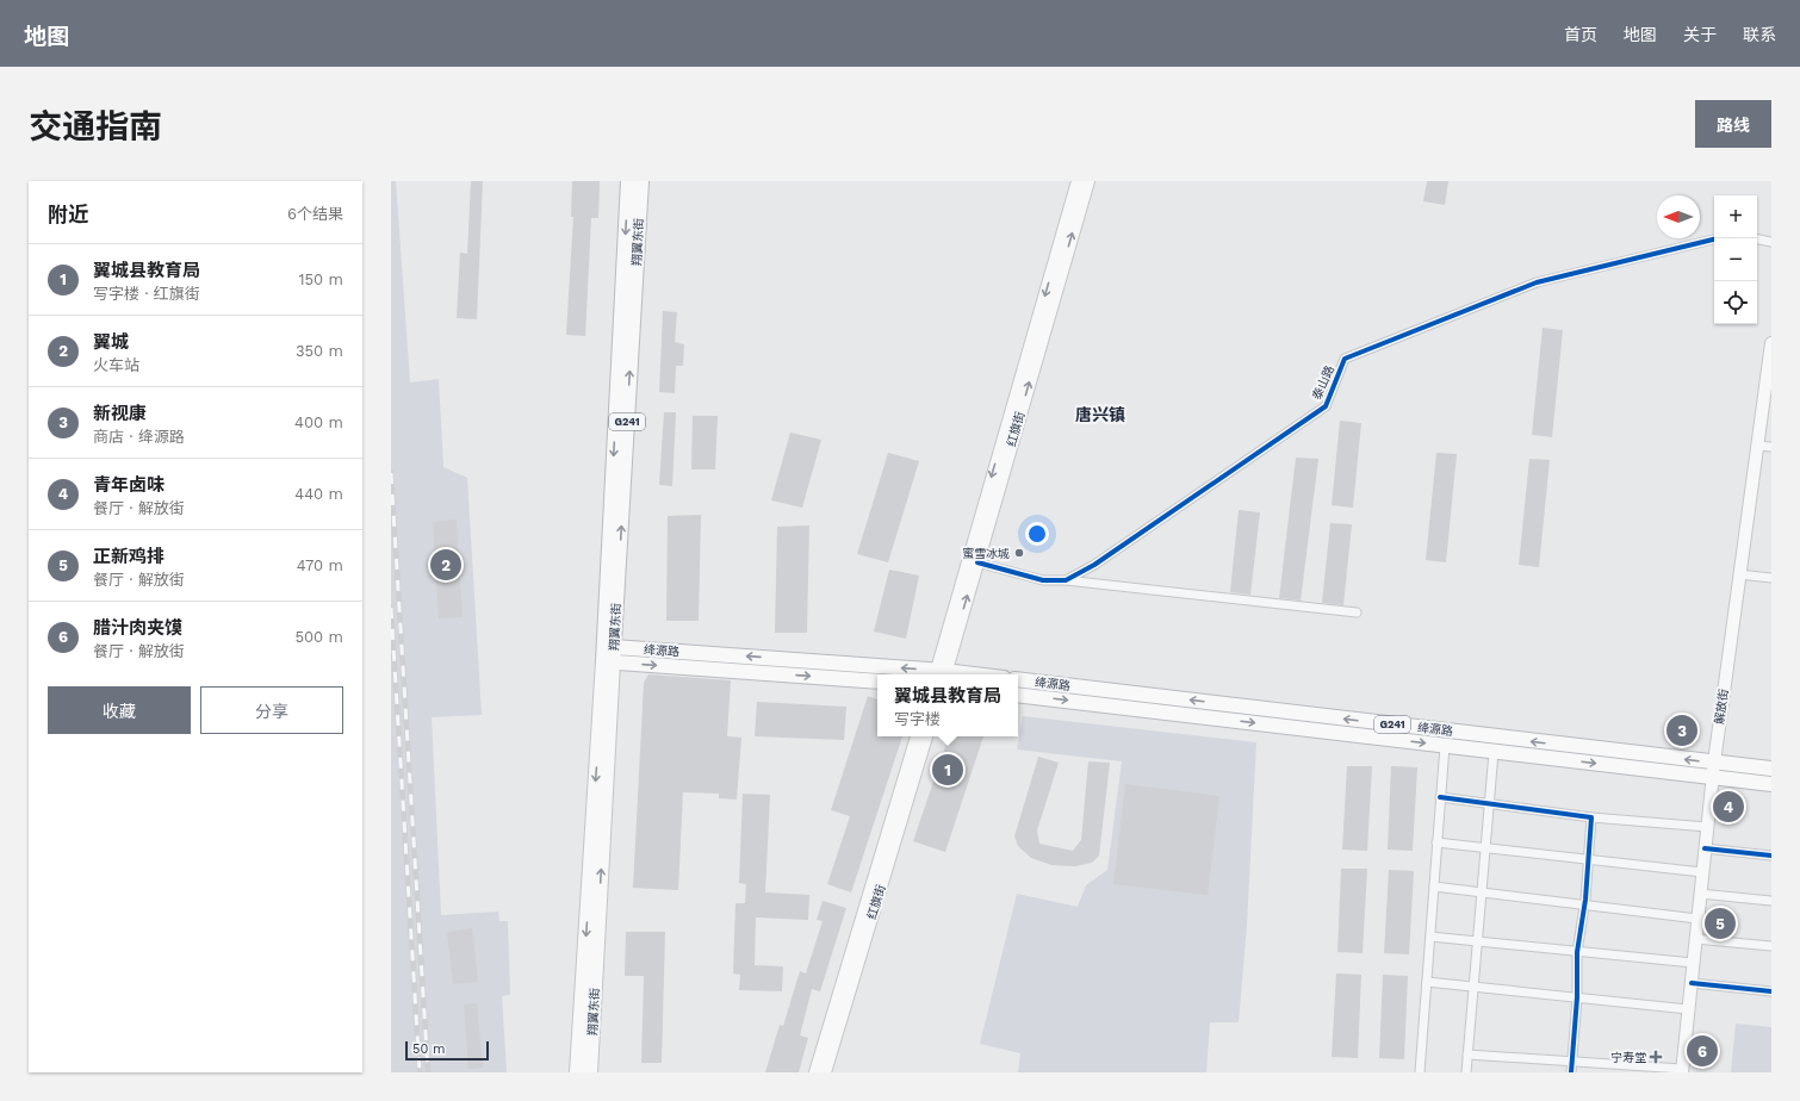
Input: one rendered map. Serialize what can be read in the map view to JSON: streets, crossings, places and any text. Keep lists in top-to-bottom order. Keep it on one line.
{"streets":{"main road":["翔翼东街","G241","红旗街","绛源路"],"street":["泰山路"]},"crossings":[["翔翼东街","绛源路"],["泰山路","红旗街"],["红旗街","绛源路"]],"districts":["唐兴镇"],"places":{"other":["蜜雪冰城"],"health":["宁寿堂"]},"scale_bar":"50 m","north":"left","page":{"header":"地图","nav":["首页","地图","关于","联系"],"title":"交通指南","buttons":["路线",["收藏","分享"]],"heading":["附近","6个结果"],"map_buttons":["+","−"],"list":[{"mark":"1","name":"翼城县教育局","note":"写字楼 · 红旗街","value":"150 m"},{"mark":"2","name":"翼城","note":"火车站","value":"350 m"},{"mark":"3","name":"新视康","note":"商店 · 绛源路","value":"400 m"},{"mark":"4","name":"青年卤味","note":"餐厅 · 解放街","value":"440 m"},{"mark":"5","name":"正新鸡排","note":"餐厅 · 解放街","value":"470 m"},{"mark":"6","name":"腊汁肉夹馍","note":"餐厅 · 解放街","value":"500 m"}],"pins":["2","3","1","4","5","6"],"popup":["翼城县教育局","写字楼"],"scale":"50 m"}}
